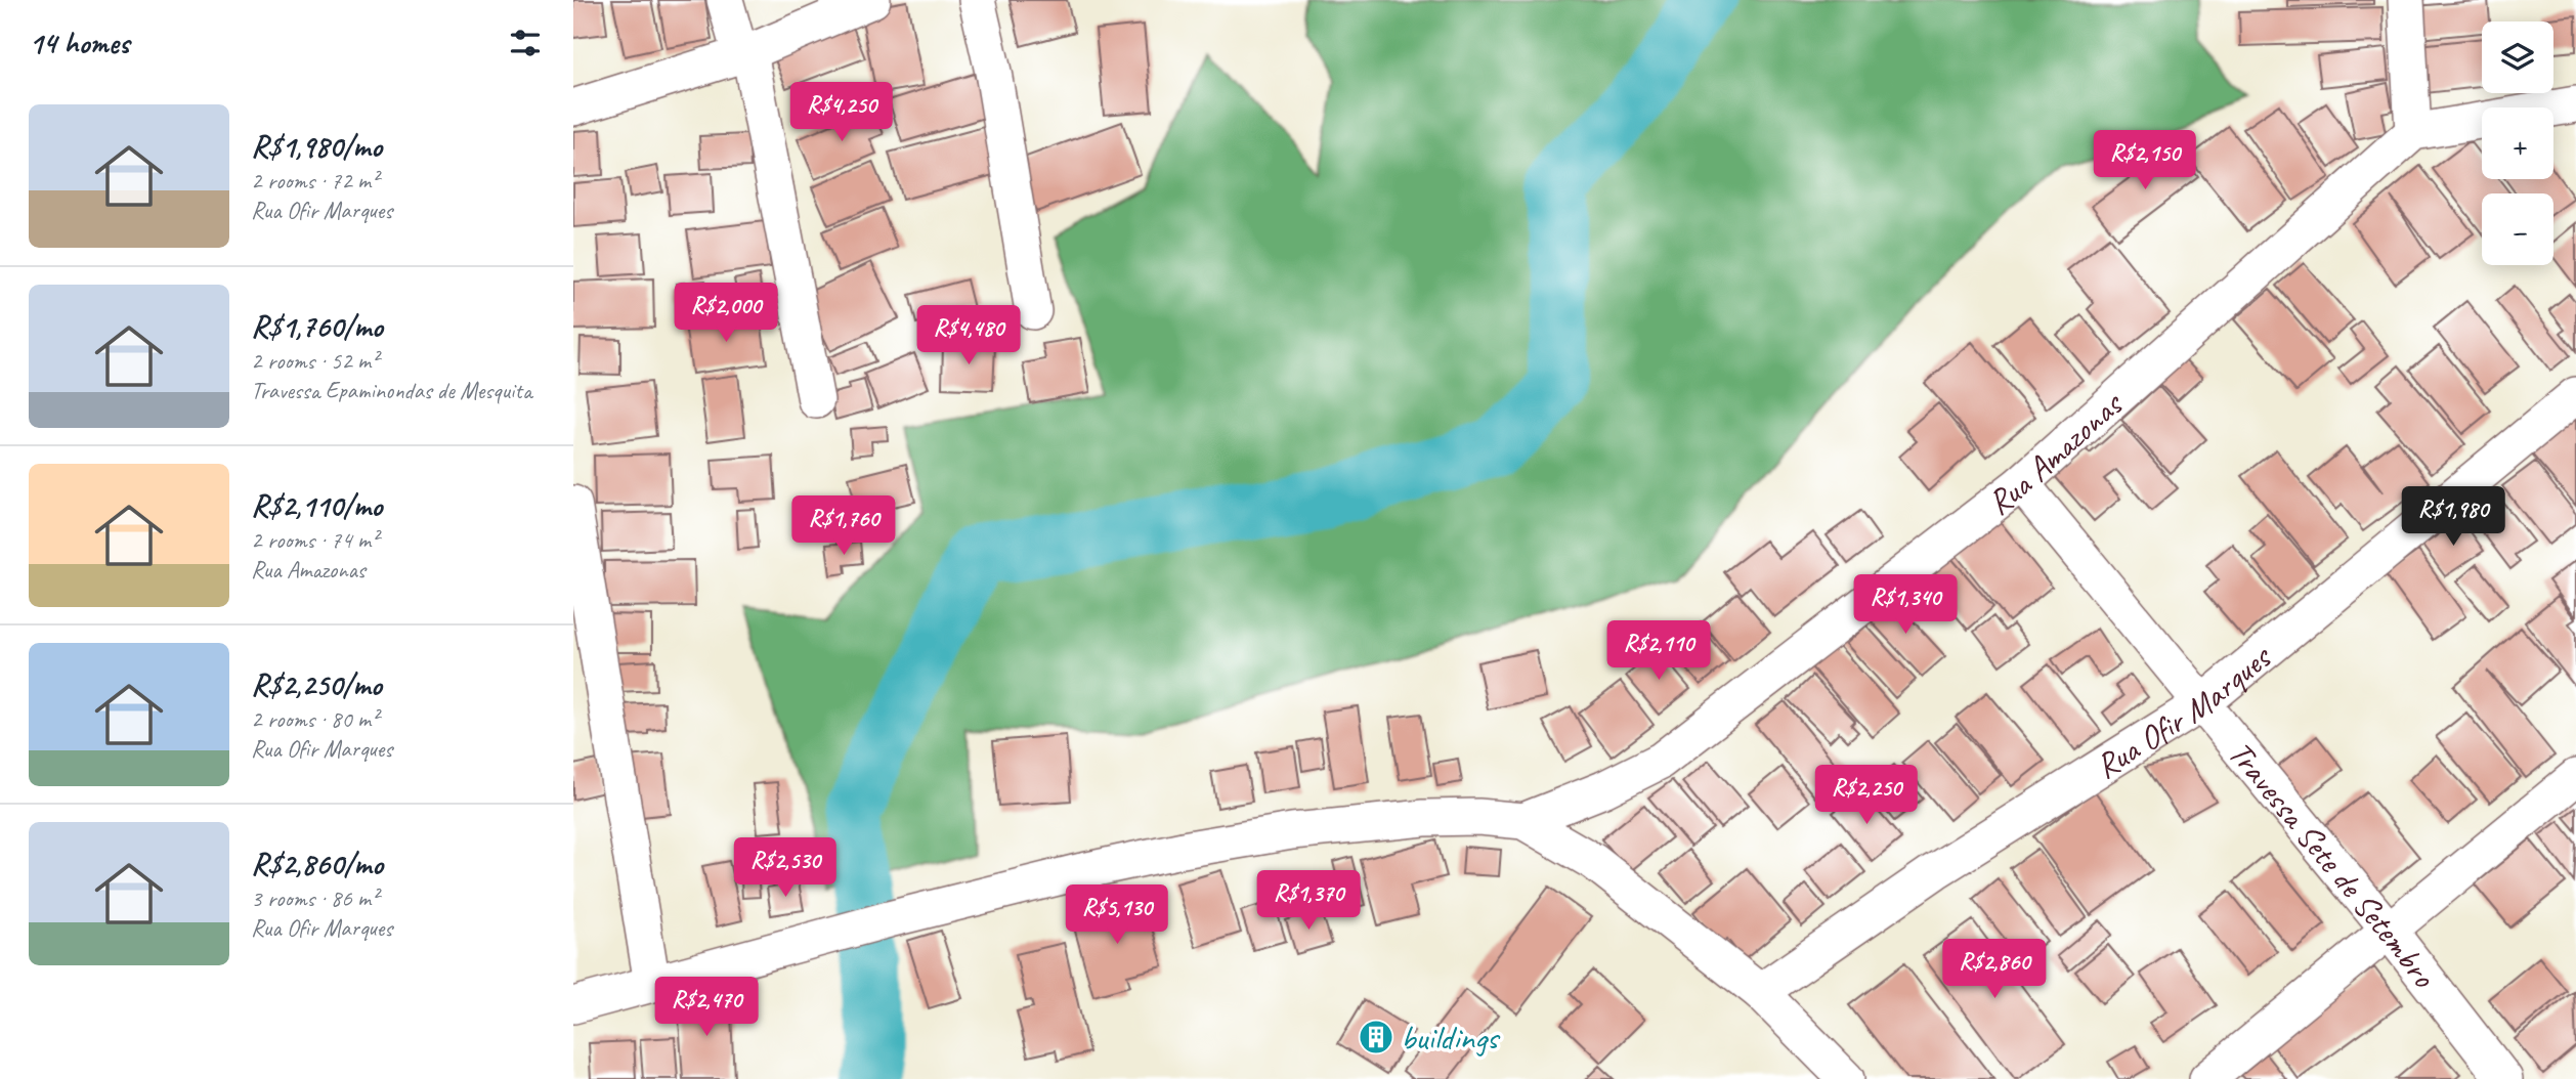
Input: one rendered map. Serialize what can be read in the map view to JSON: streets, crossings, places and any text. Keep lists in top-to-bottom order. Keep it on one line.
{"streets":{"street":["Rua Amazonas","Rua Ofir Marques","Travessa Sete de Setembro"]},"crossings":[["Rua Amazonas","Travessa Sete de Setembro"],["Rua Ofir Marques","Travessa Sete de Setembro"]],"places":{"building":["buildings"]},"page":{"heading":"14 homes","map_buttons":["+","−"],"price":["R$4,250","R$2,150","R$2,000","R$4,480","R$1,980","R$1,760","R$1,340","R$2,110","R$2,250","R$2,530","R$1,370","R$5,130","R$2,860","R$2,470"],"list":[{"name":"R$1,980/mo","note":"2 rooms · 72 m² · Rua Ofir Marques"},{"name":"R$1,760/mo","note":"2 rooms · 52 m² · Travessa Epaminondas de Mesquita"},{"name":"R$2,110/mo","note":"2 rooms · 74 m² · Rua Amazonas"},{"name":"R$2,250/mo","note":"2 rooms · 80 m² · Rua Ofir Marques"},{"name":"R$2,860/mo","note":"3 rooms · 86 m² · Rua Ofir Marques"}]}}
